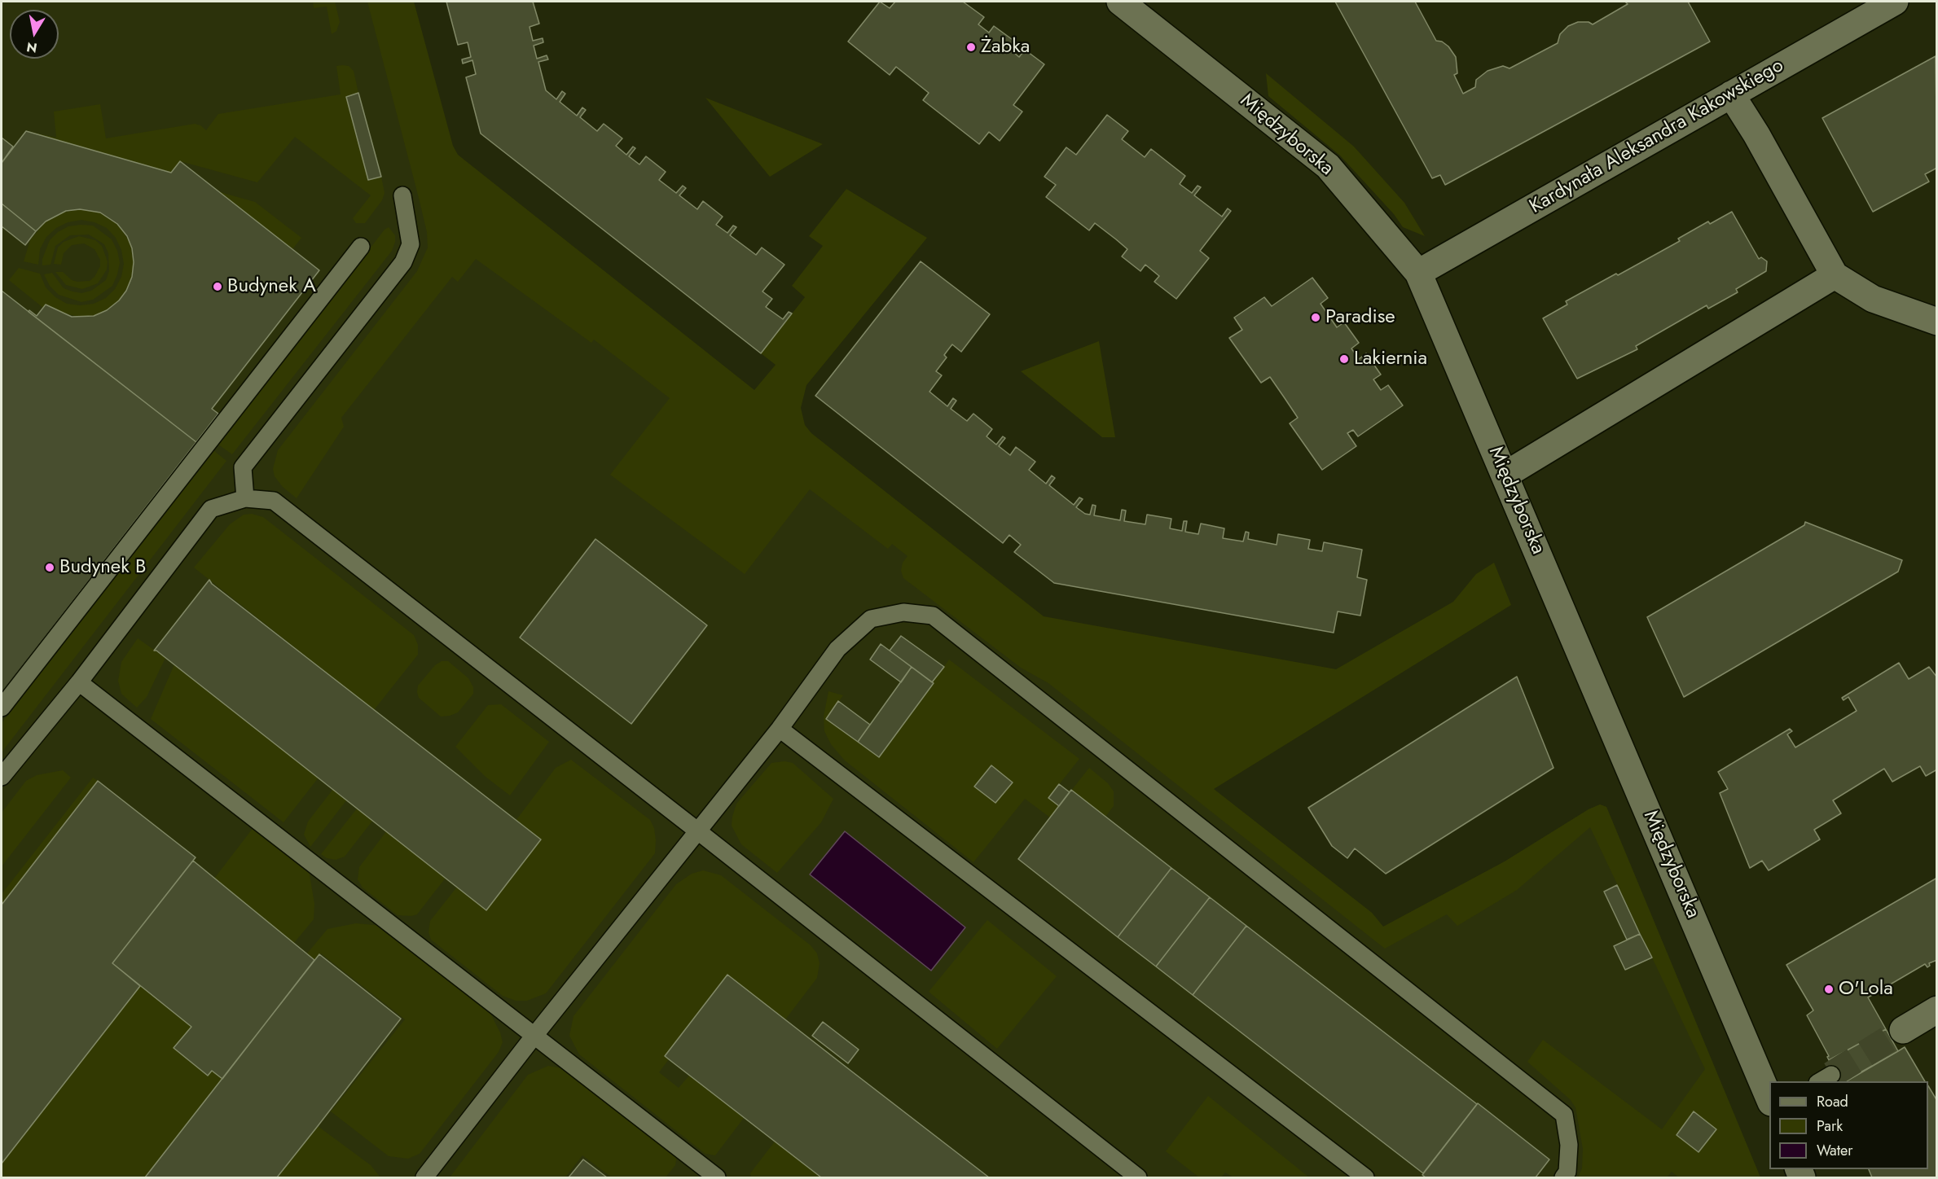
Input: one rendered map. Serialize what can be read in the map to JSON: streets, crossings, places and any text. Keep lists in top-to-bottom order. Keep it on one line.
{"streets":{"street":["Międzyborska","Kardynała Aleksandra Kakowskiego"]},"crossings":[["Międzyborska","Kardynała Aleksandra Kakowskiego"]],"places":["Żabka","Budynek A","Paradise","Lakiernia","Budynek B","O'Lola"],"legend":["Road","Park","Water"],"north":"bottom"}
